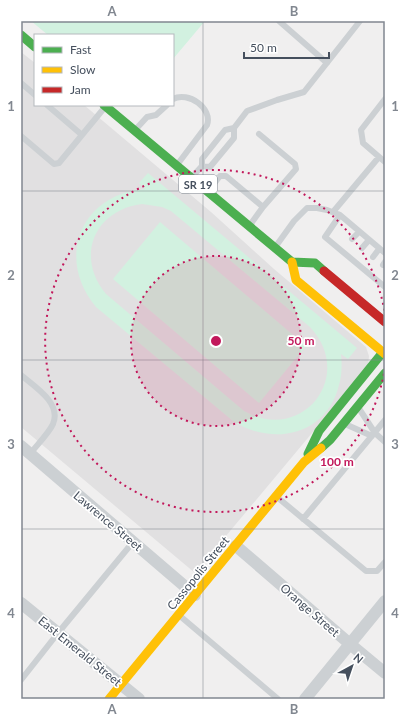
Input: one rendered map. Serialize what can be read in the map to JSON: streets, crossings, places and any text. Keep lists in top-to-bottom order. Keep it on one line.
{"streets":{"street":["SR 19","Lawrence Street","Cassopolis Street","Orange Street","East Emerald Street"]},"crossings":[["Lawrence Street","Cassopolis Street"],["Cassopolis Street","Orange Street"],["Cassopolis Street","East Emerald Street"]],"legend":["Fast","Slow","Jam"],"scale_bar":"50 m","north":"top right","grid":{"columns":["A","B"],"rows":["1","2","3","4"]},"rings":["50 m","100 m"]}
